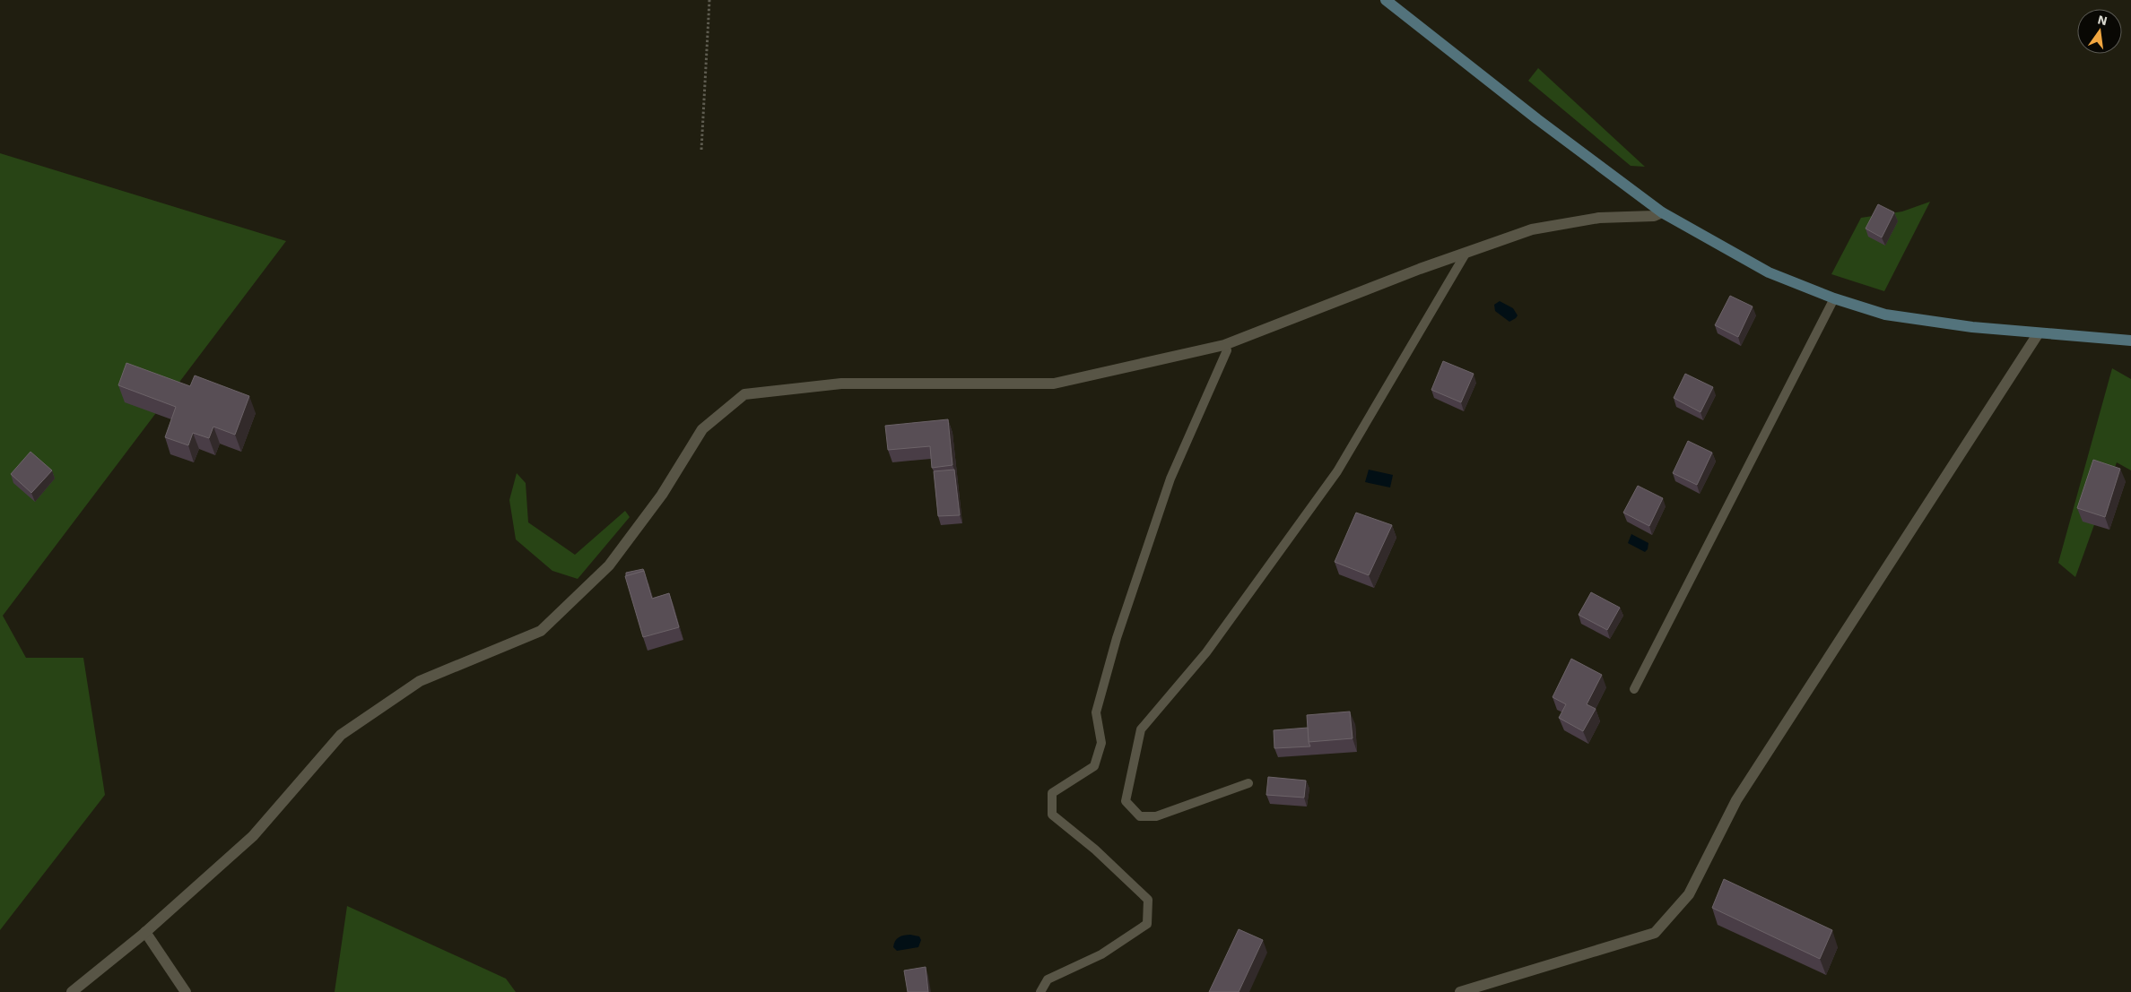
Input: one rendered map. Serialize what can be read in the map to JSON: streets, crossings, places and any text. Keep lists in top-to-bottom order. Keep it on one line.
{"north":"top"}
